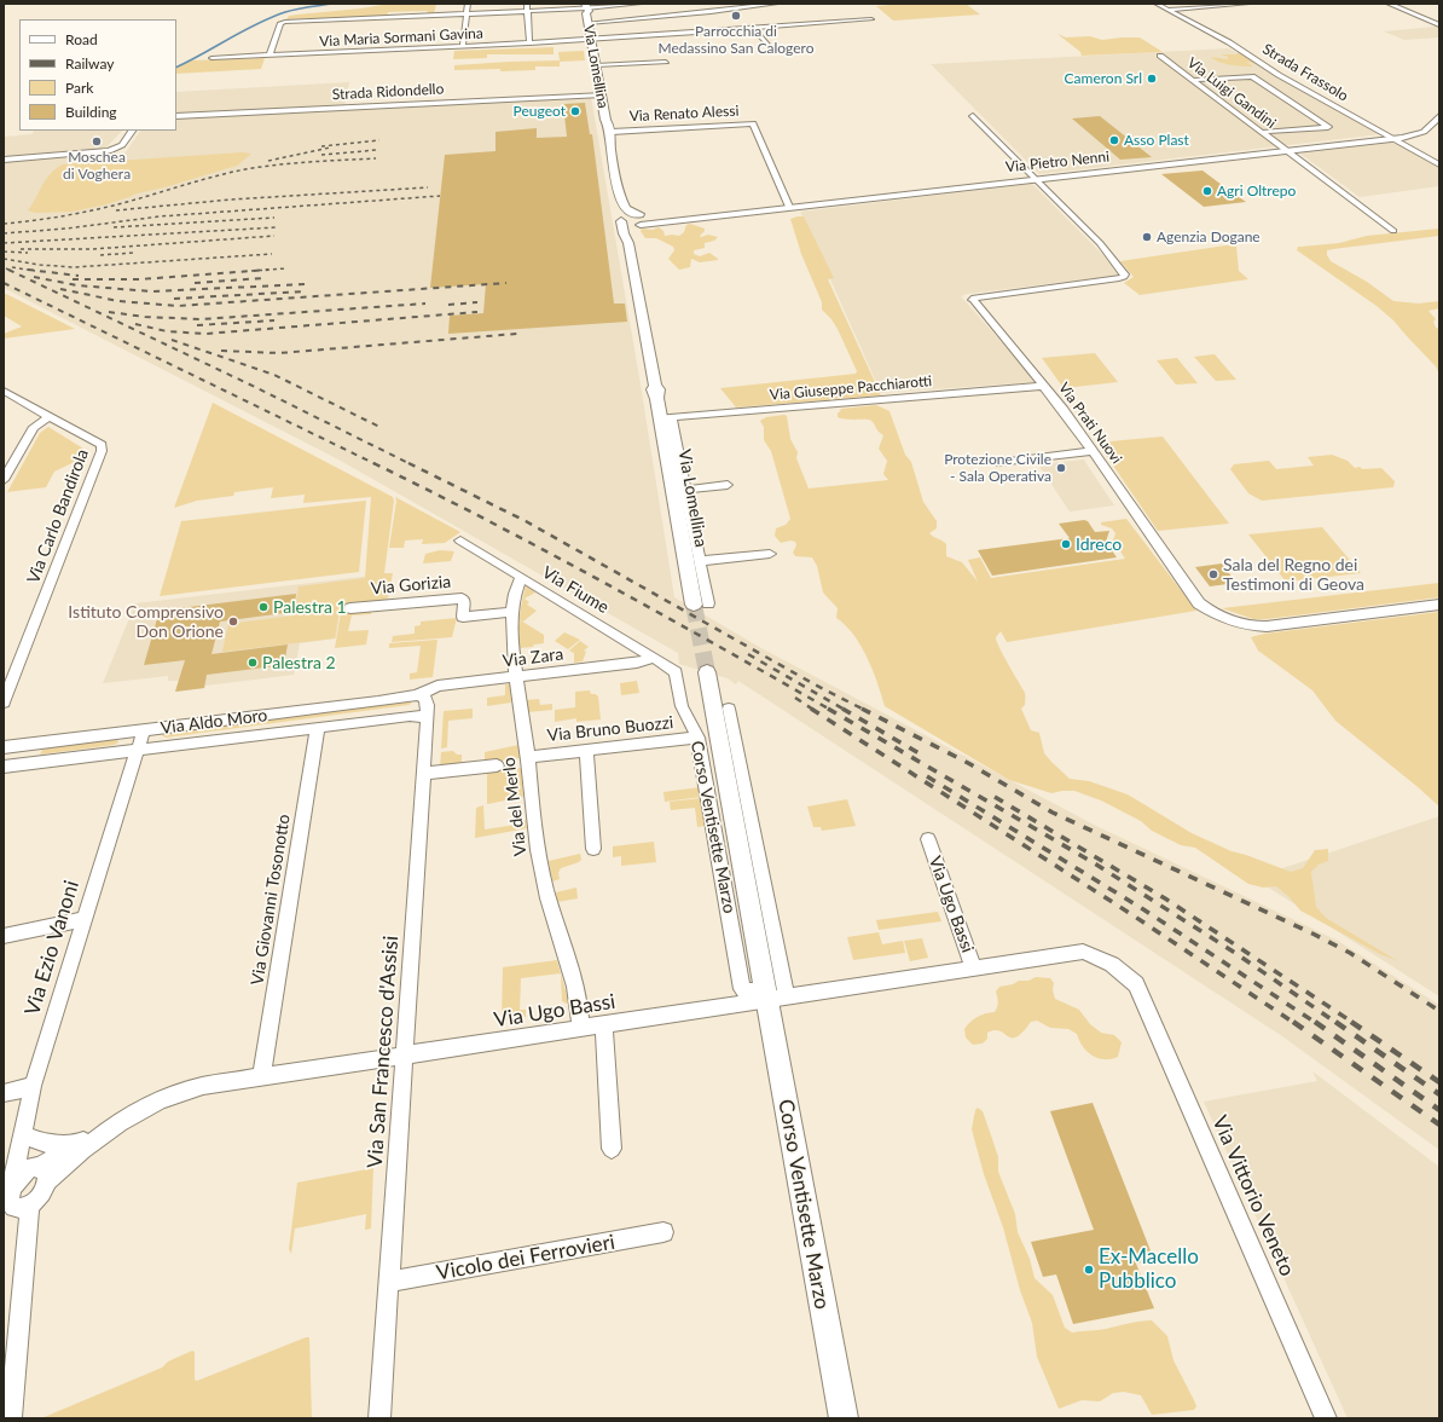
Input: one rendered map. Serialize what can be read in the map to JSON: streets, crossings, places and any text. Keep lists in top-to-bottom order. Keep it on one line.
{"streets":{"main road":["Via Lomellina","Corso Ventisette Marzo"],"street":["Via Maria Sormani Gavina","Strada Frassolo","Strada Ridondello","Via Luigi Gandini","Via Renato Alessi","Via Pietro Nenni","Via Giuseppe Pacchiarotti","Via Prati Nuovi","Via Carlo Bandirola","Via Gorizia","Via Fiume","Via Zara","Via Aldo Moro","Via Bruno Buozzi","Via del Merlo","Via Giovanni Tosonotto","Via Ugo Bassi","Via Ezio Vanoni","Via San Francesco d'Assisi","Via Vittorio Veneto","Vicolo dei Ferrovieri"]},"crossings":[["Via Maria Sormani Gavina","Via Lomellina"],["Via Lomellina","Strada Ridondello"],["Via Lomellina","Via Renato Alessi"],["Via Lomellina","Via Pietro Nenni"],["Via Lomellina","Via Giuseppe Pacchiarotti"],["Strada Frassolo","Via Pietro Nenni"],["Via Luigi Gandini","Via Pietro Nenni"],["Via Renato Alessi","Via Pietro Nenni"],["Via Pietro Nenni","Via Prati Nuovi"],["Via Giuseppe Pacchiarotti","Via Prati Nuovi"],["Via Gorizia","Via del Merlo"],["Via Fiume","Via Zara"],["Via Fiume","Via del Merlo"],["Via Fiume","Corso Ventisette Marzo"],["Via Zara","Via Aldo Moro"],["Via Zara","Via del Merlo"],["Via Zara","Via San Francesco d'Assisi"],["Via Aldo Moro","Via Giovanni Tosonotto"],["Via Aldo Moro","Via Ezio Vanoni"],["Via Aldo Moro","Via San Francesco d'Assisi"],["Via Bruno Buozzi","Via del Merlo"],["Via Bruno Buozzi","Corso Ventisette Marzo"],["Via del Merlo","Via Ugo Bassi"],["Corso Ventisette Marzo","Via Ugo Bassi"],["Via Giovanni Tosonotto","Via Ugo Bassi"],["Via Ugo Bassi","Via San Francesco d'Assisi"],["Via Ugo Bassi","Via Vittorio Veneto"],["Via San Francesco d'Assisi","Vicolo dei Ferrovieri"]],"places":["Parrocchia di Medassino San Calogero","Cameron Srl","Peugeot","Asso Plast","Moschea di Voghera","Agri Oltrepo","Agenzia Dogane","Protezione Civile - Sala Operativa","Idreco","Sala del Regno dei Testimoni di Geova","Palestra 1","Istituto Comprensivo Don Orione","Palestra 2","Ex-Macello Pubblico"],"legend":["Road","Railway","Park","Building"]}
